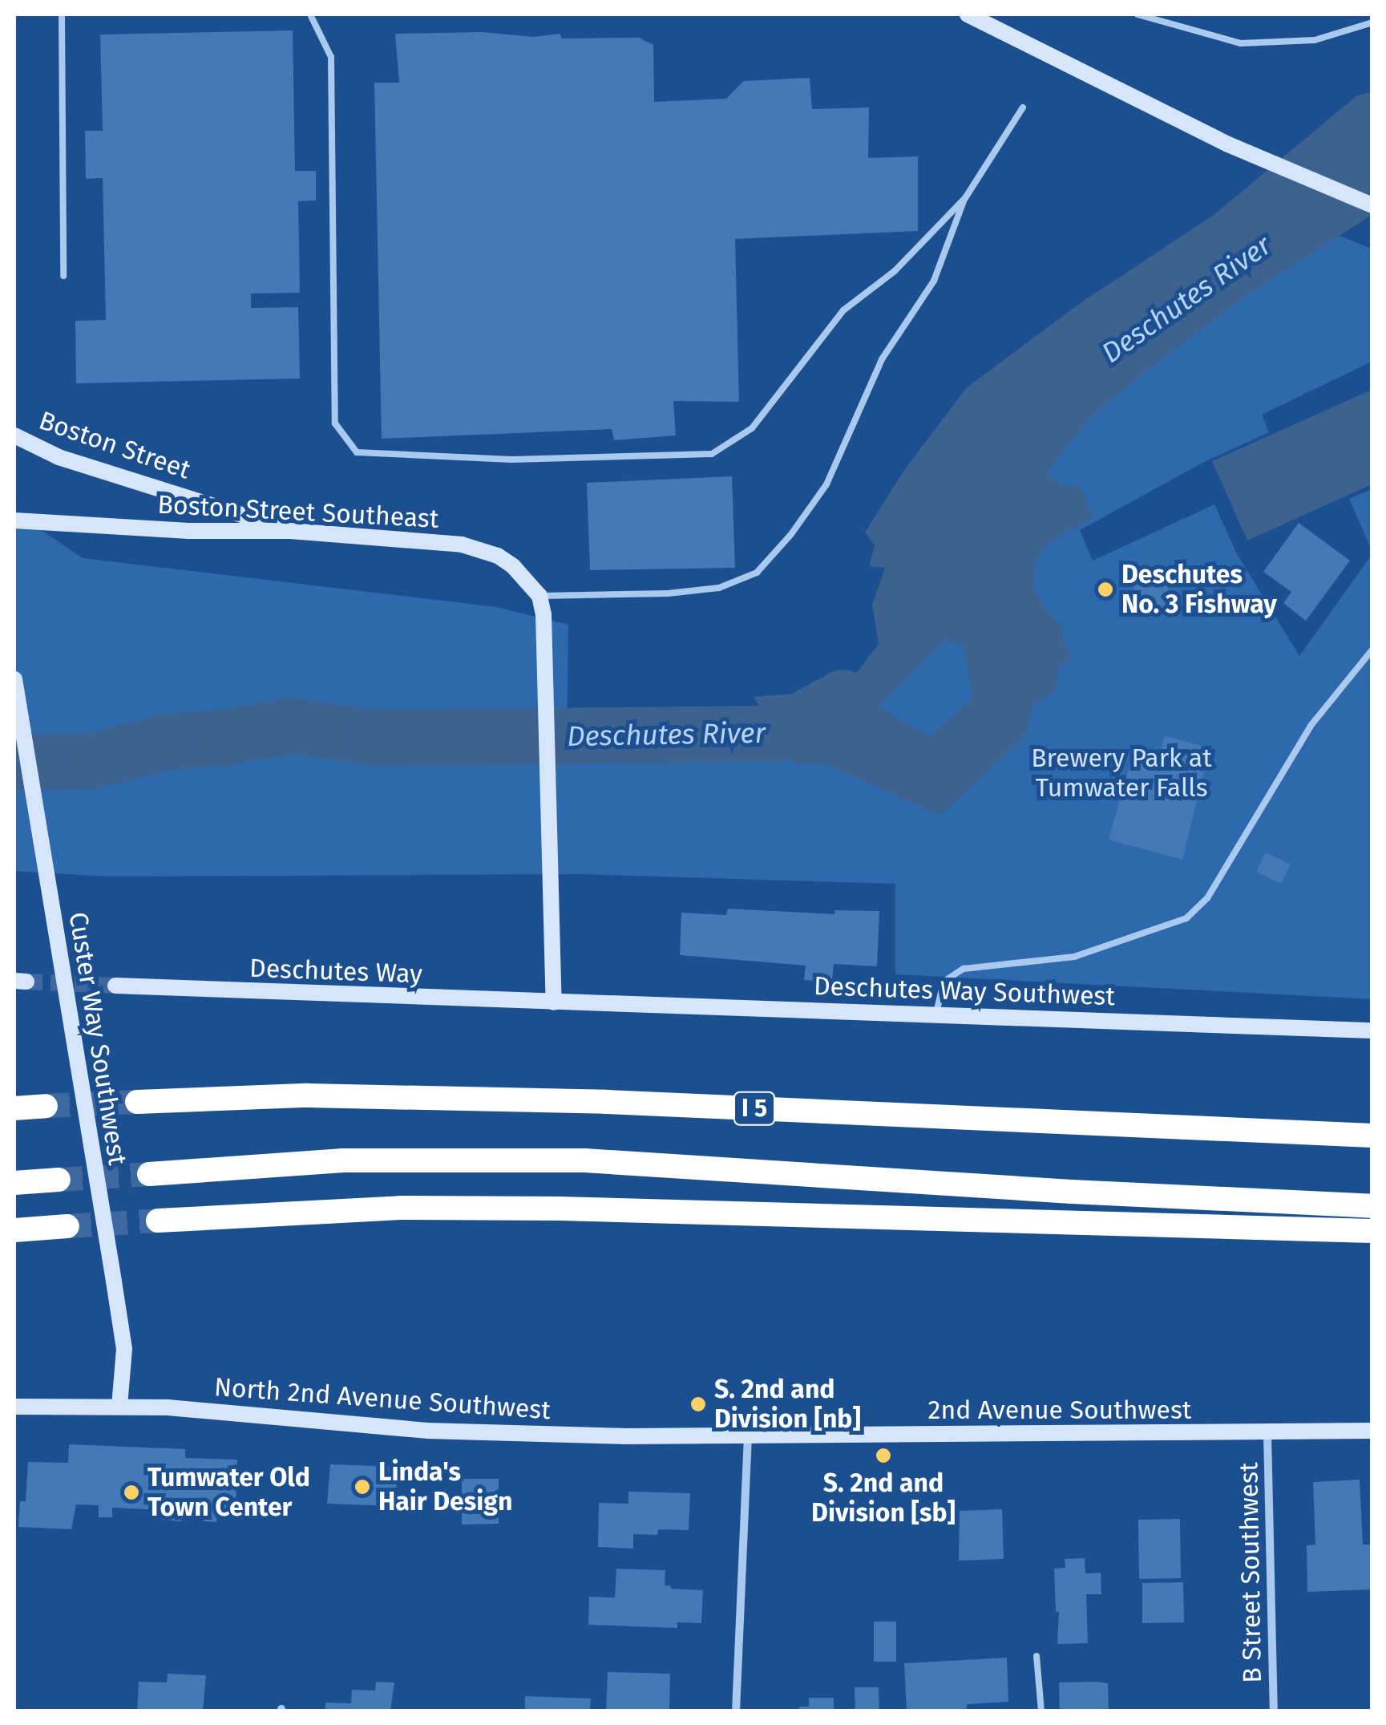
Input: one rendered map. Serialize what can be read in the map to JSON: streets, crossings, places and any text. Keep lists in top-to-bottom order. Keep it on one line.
{"streets":{"highway":["I 5"],"main road":["Boston Street","Boston Street Southeast","Deschutes Way","Deschutes Way Southwest","Custer Way Southwest","North 2nd Avenue Southwest","2nd Avenue Southwest"],"street":["B Street Southwest"]},"crossings":[["Boston Street","Boston Street Southeast"],["Deschutes Way","Deschutes Way Southwest"],["Custer Way Southwest","North 2nd Avenue Southwest"],["North 2nd Avenue Southwest","2nd Avenue Southwest"],["2nd Avenue Southwest","B Street Southwest"]],"water":["Deschutes River"],"parks":["Brewery Park at Tumwater Falls"],"places":["Deschutes No. 3 Fishway","S. 2nd and Division [nb]","S. 2nd and Division [sb]","Linda's Hair Design","Tumwater Old Town Center"]}
